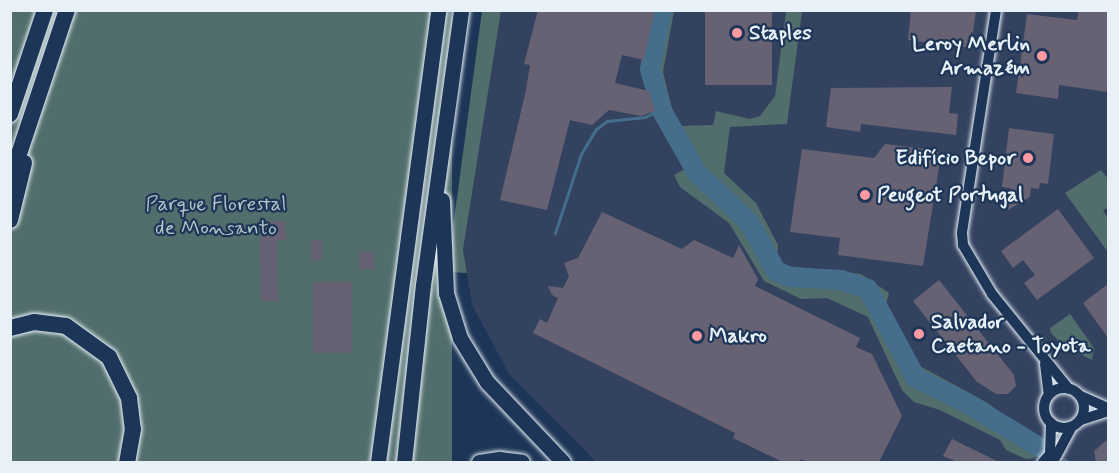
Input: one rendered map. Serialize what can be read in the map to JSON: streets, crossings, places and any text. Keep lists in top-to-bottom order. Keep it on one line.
{"parks":["Parque Florestal de Monsanto"],"places":["Staples","Leroy Merlin Armazém","Edifício Bepor","Peugeot Portugal","Salvador Caetano - Toyota","Makro"]}
